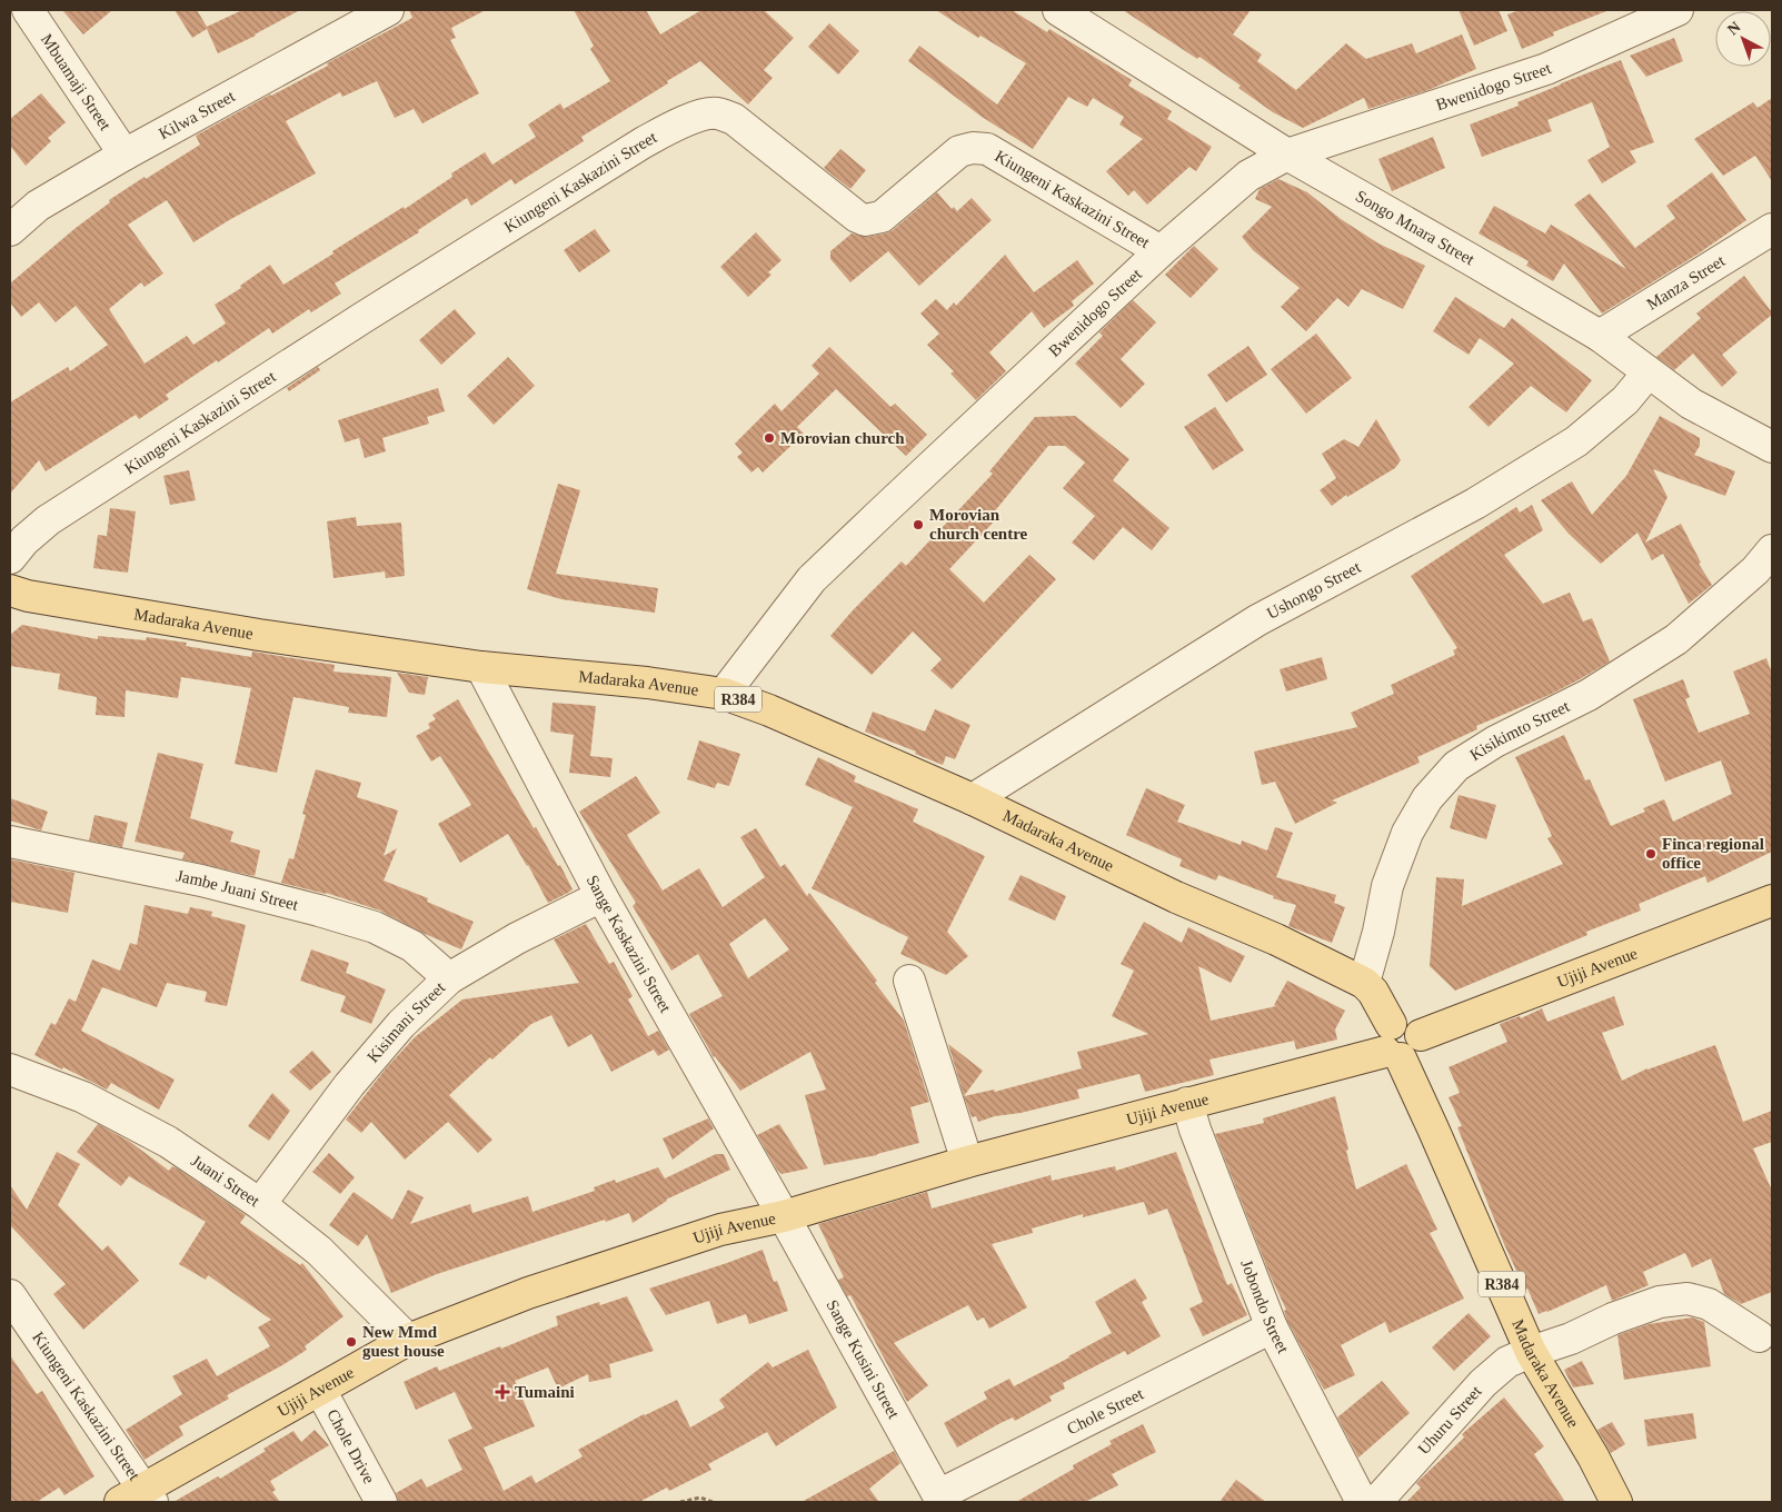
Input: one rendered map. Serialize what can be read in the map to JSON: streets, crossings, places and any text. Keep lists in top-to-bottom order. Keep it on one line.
{"streets":{"main road":["Madaraka Avenue","R384","Ujiji Avenue"],"street":["Mbuamaji Street","Bwenidogo Street","Kilwa Street","Kiungeni Kaskazini Street","Songo Mnara Street","Manza Street","Ushongo Street","Kisikimto Street","Jambe Juani Street","Sange Kaskazini Street","Kisimani Street","Juani Street","Jobondo Street","Sange Kusini Street","Chole Street","Uhuru Street","Chole Drive"]},"crossings":[["Mbuamaji Street","Kilwa Street"],["Bwenidogo Street","Kiungeni Kaskazini Street"],["Bwenidogo Street","Songo Mnara Street"],["Bwenidogo Street","Madaraka Avenue"],["Kiungeni Kaskazini Street","Ujiji Avenue"],["Songo Mnara Street","Manza Street"],["Songo Mnara Street","Ushongo Street"],["Ushongo Street","Madaraka Avenue"],["Madaraka Avenue","Kisikimto Street"],["Madaraka Avenue","Sange Kaskazini Street"],["Madaraka Avenue","Ujiji Avenue"],["Madaraka Avenue","Uhuru Street"],["Jambe Juani Street","Kisimani Street"],["Sange Kaskazini Street","Ujiji Avenue"],["Sange Kaskazini Street","Kisimani Street"],["Sange Kaskazini Street","Sange Kusini Street"],["Ujiji Avenue","Juani Street"],["Ujiji Avenue","Jobondo Street"],["Ujiji Avenue","Sange Kusini Street"],["Ujiji Avenue","Chole Drive"],["Kisimani Street","Juani Street"],["Jobondo Street","Chole Street"],["Sange Kusini Street","Chole Street"]],"places":{"other":["Morovian church","Morovian church centre","Finca regional office","New Mmd guest house"],"health":["Tumaini"]},"north":"top left"}
